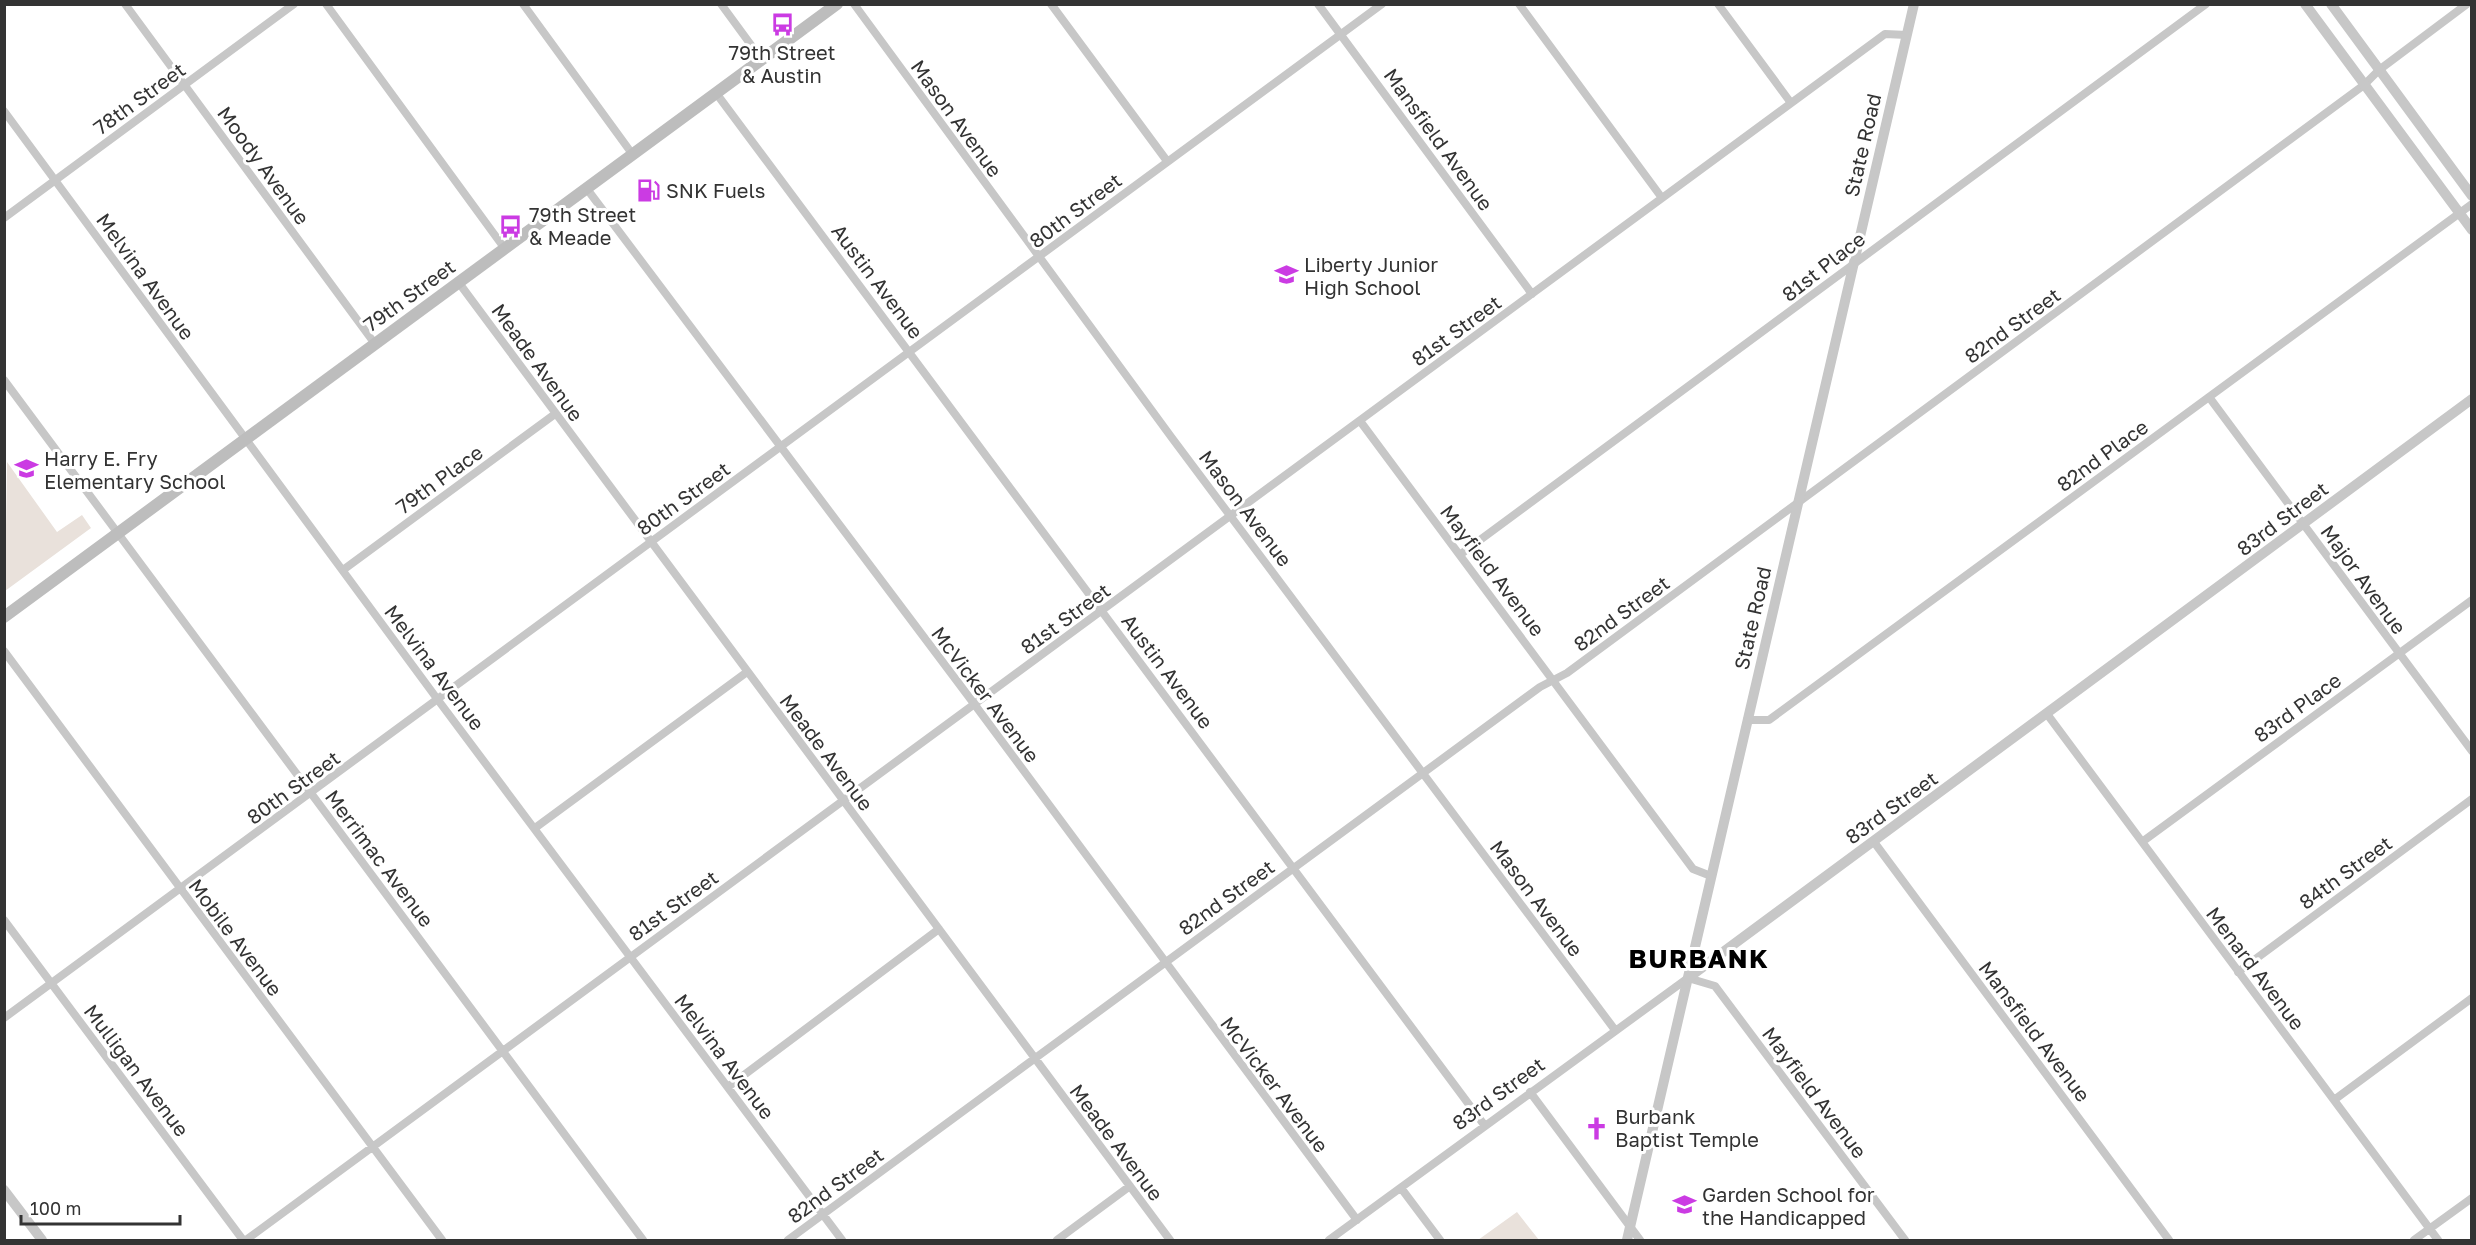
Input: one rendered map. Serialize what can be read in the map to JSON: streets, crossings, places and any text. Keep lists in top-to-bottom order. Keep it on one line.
{"streets":{"main road":["79th Street"],"street":["78th Street","Mason Avenue","Mansfield Avenue","State Road","Moody Avenue","80th Street","81st Place","Melvina Avenue","Austin Avenue","82nd Street","81st Street","Meade Avenue","82nd Place","79th Place","83rd Street","Mayfield Avenue","Major Avenue","McVicker Avenue","83rd Place","Merrimac Avenue","84th Street","Mobile Avenue","Menard Avenue","Mulligan Avenue"]},"crossings":[["78th Street","Moody Avenue"],["78th Street","Melvina Avenue"],["Mason Avenue","80th Street"],["Mason Avenue","82nd Street"],["Mason Avenue","81st Street"],["Mason Avenue","83rd Street"],["Mansfield Avenue","80th Street"],["Mansfield Avenue","81st Street"],["Mansfield Avenue","83rd Street"],["State Road","81st Place"],["State Road","82nd Street"],["State Road","81st Street"],["State Road","82nd Place"],["State Road","83rd Street"],["State Road","Mayfield Avenue"],["Moody Avenue","79th Street"],["80th Street","Melvina Avenue"],["80th Street","Austin Avenue"],["80th Street","Meade Avenue"],["80th Street","McVicker Avenue"],["80th Street","Merrimac Avenue"],["80th Street","Mobile Avenue"],["80th Street","Mulligan Avenue"],["81st Place","Mayfield Avenue"],["Melvina Avenue","79th Street"],["Melvina Avenue","82nd Street"],["Melvina Avenue","81st Street"],["Melvina Avenue","79th Place"],["Austin Avenue","79th Street"],["Austin Avenue","82nd Street"],["Austin Avenue","81st Street"],["Austin Avenue","83rd Street"],["79th Street","Meade Avenue"],["79th Street","McVicker Avenue"],["79th Street","Merrimac Avenue"],["82nd Street","Meade Avenue"],["82nd Street","Mayfield Avenue"],["82nd Street","McVicker Avenue"],["81st Street","Meade Avenue"],["81st Street","Mayfield Avenue"],["81st Street","McVicker Avenue"],["81st Street","Merrimac Avenue"],["81st Street","Mobile Avenue"],["81st Street","Mulligan Avenue"],["Meade Avenue","79th Place"],["82nd Place","Major Avenue"],["83rd Street","Mayfield Avenue"],["83rd Street","Major Avenue"],["83rd Street","McVicker Avenue"],["83rd Street","Menard Avenue"],["Major Avenue","83rd Place"],["83rd Place","Menard Avenue"],["84th Street","Menard Avenue"]],"districts":["BURBANK"],"places":{"bus stop":["79th Street & Austin","79th Street & Meade"],"fuel station":["SNK Fuels"],"school or university":["Liberty Junior High School","Harry E. Fry Elementary School","Garden School for the Handicapped"],"church":["Burbank Baptist Temple"]},"scale_bar":"100 m"}
